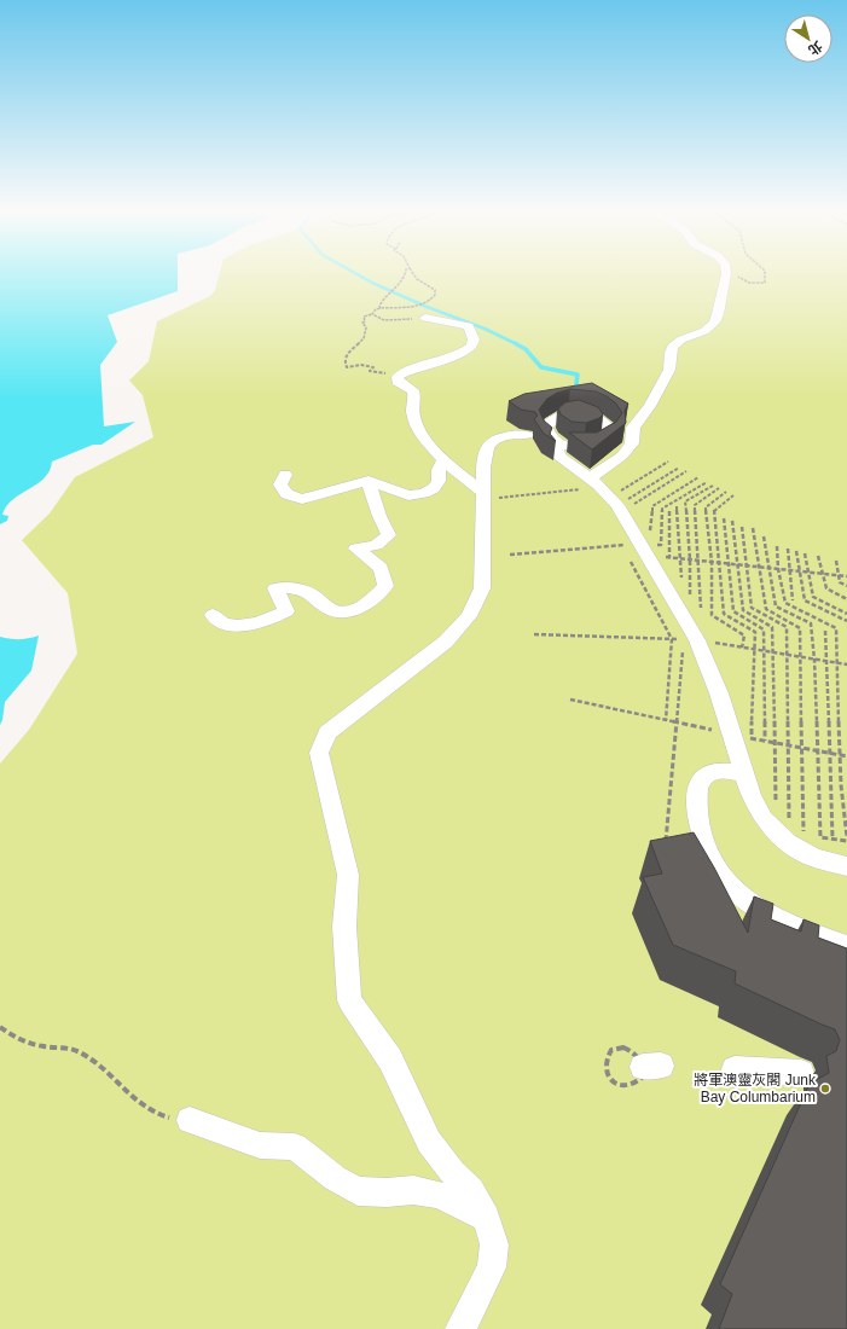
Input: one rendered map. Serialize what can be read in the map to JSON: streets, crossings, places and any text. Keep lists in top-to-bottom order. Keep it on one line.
{"places":["將軍澳靈灰閣 Junk Bay Columbarium"],"north":"bottom right"}
